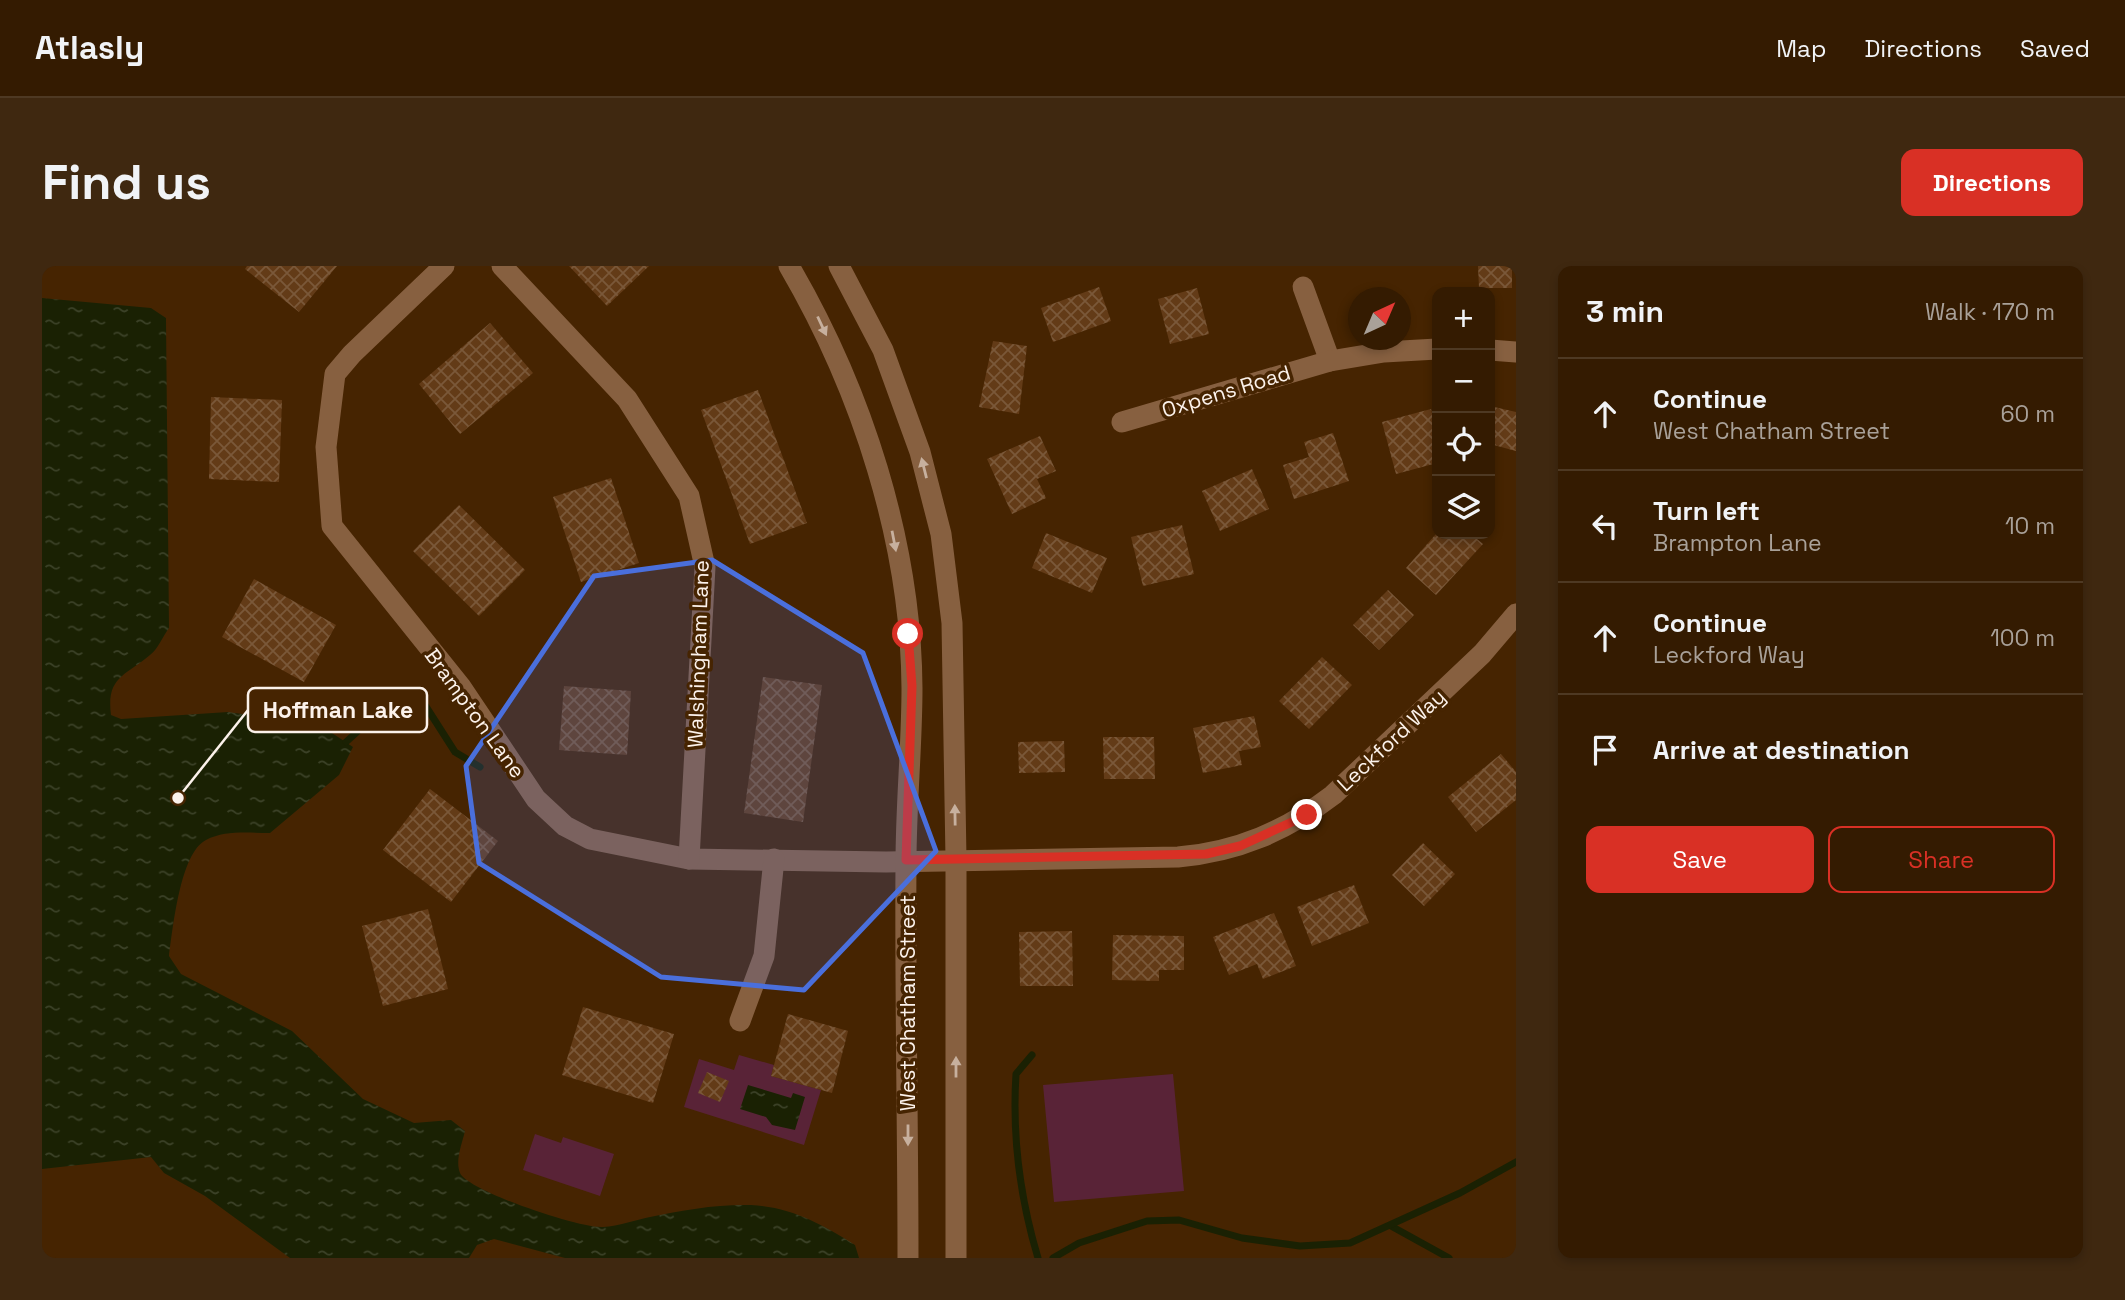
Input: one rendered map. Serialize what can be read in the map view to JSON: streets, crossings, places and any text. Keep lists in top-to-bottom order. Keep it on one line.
{"streets":{"street":["Oxpens Road","Walshingham Lane","Brampton Lane","Leckford Way","West Chatham Street"]},"crossings":[["Walshingham Lane","Brampton Lane"],["Brampton Lane","Leckford Way"],["Brampton Lane","West Chatham Street"]],"places":["Hoffman Lake"],"north":"top right","page":{"header":"Atlasly","nav":["Map","Directions","Saved"],"buttons":["Directions",["Save","Share"]],"title":"Find us","heading":["3 min","Walk · 170 m"],"map_buttons":["+","−"],"list":[["Continue","West Chatham Street","60 m"],["Turn left","Brampton Lane","10 m"],["Continue","Leckford Way","100 m"],"Arrive at destination"]}}
